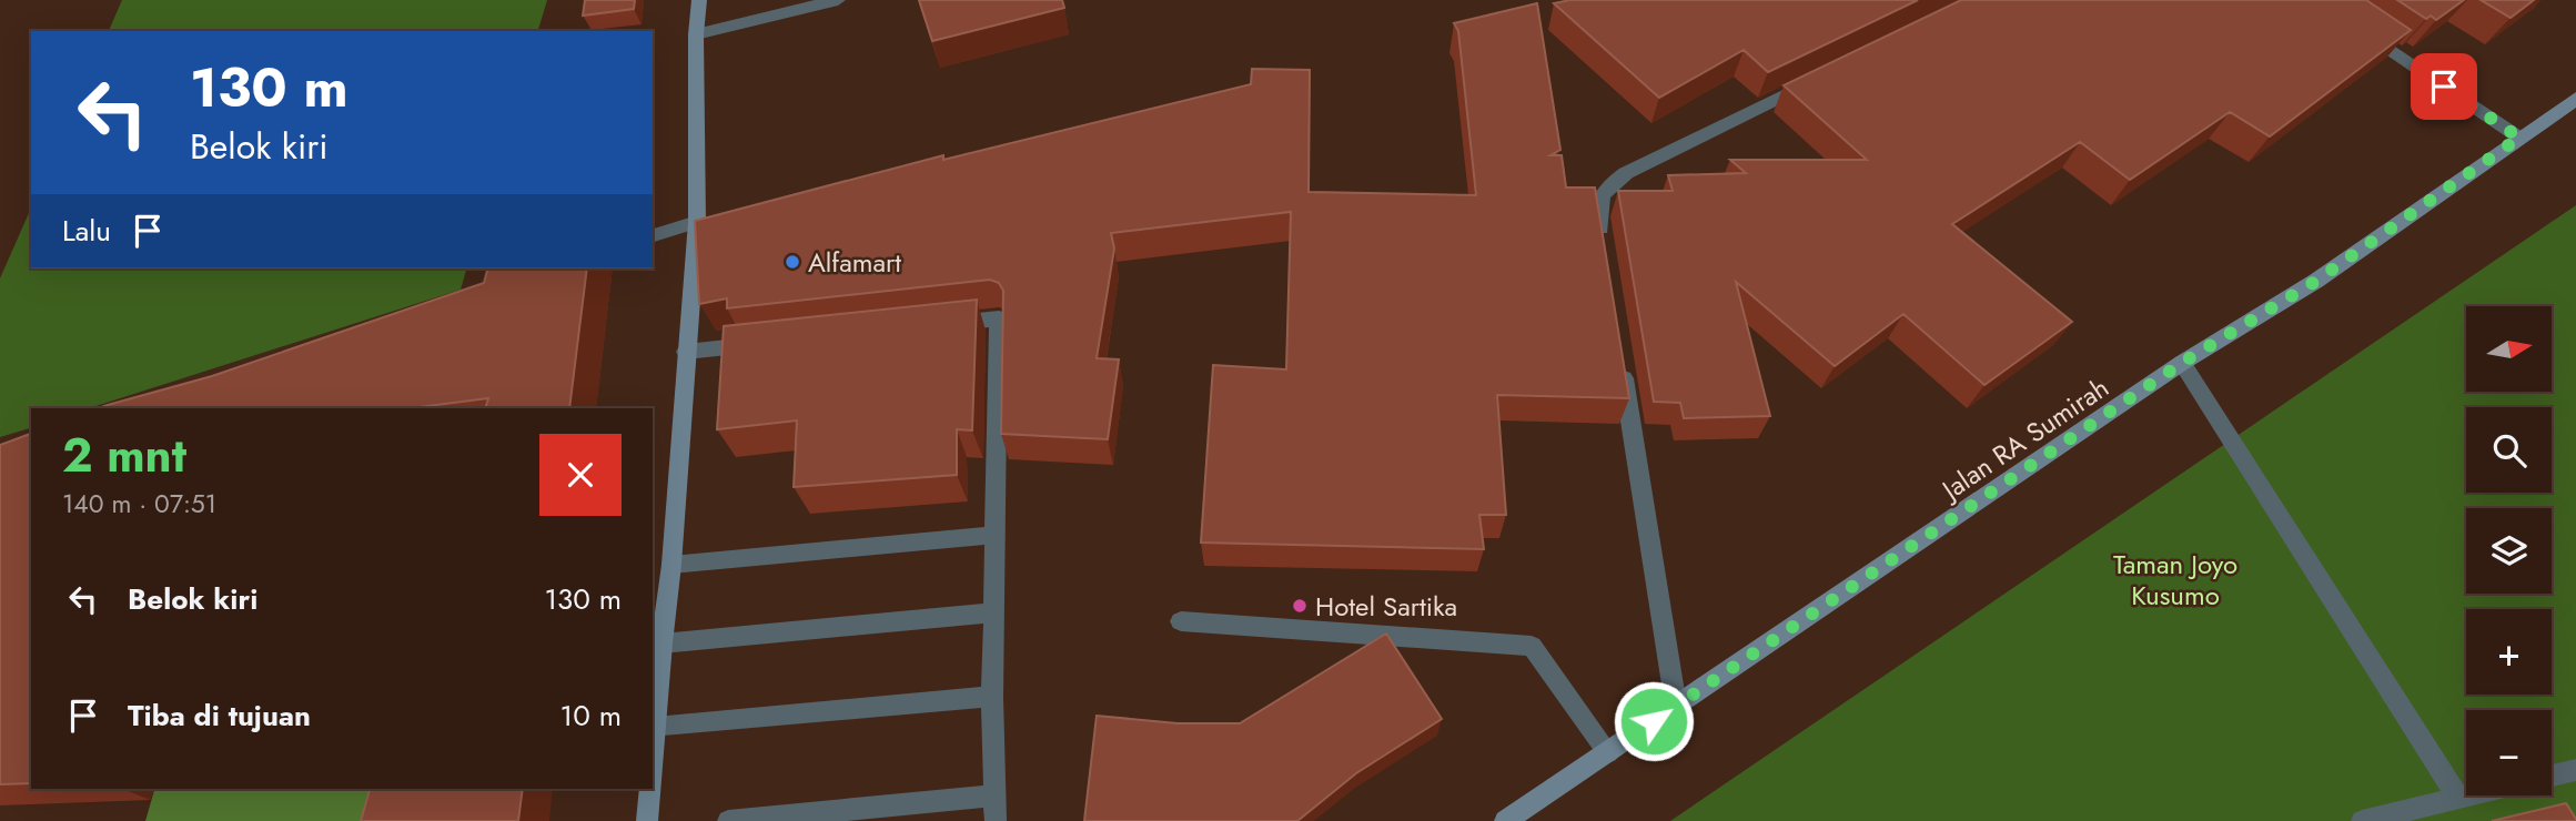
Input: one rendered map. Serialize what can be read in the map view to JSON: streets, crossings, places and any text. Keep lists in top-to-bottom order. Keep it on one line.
{"streets":{"main road":["Jalan RA Sumirah"]},"parks":["Taman Joyo Kusumo"],"places":["Alfamart","Hotel Sartika"],"north":"right","page":{"turn":["130 m","Belok kiri"],"then":"Lalu","map_buttons":["+","−"],"heading":["2 mnt","140 m · 07:51"],"list":[{"name":"Belok kiri","value":"130 m"},{"name":"Tiba di tujuan","value":"10 m"}]}}
